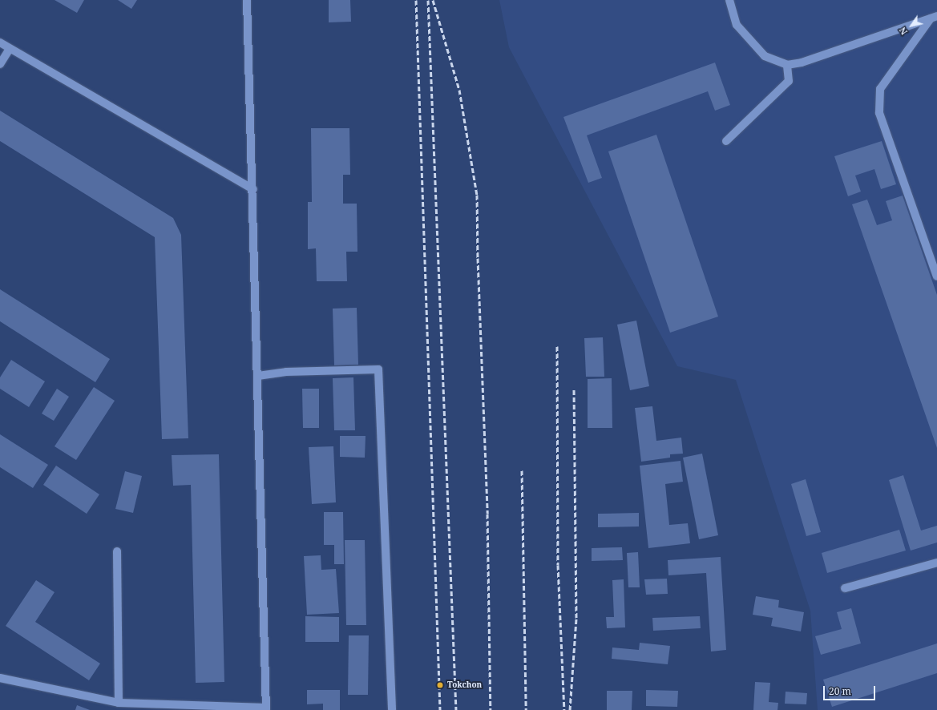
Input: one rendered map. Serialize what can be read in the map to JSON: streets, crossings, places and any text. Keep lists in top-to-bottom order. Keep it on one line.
{"places":["Tokchon"],"scale_bar":"20 m","north":"bottom left"}
